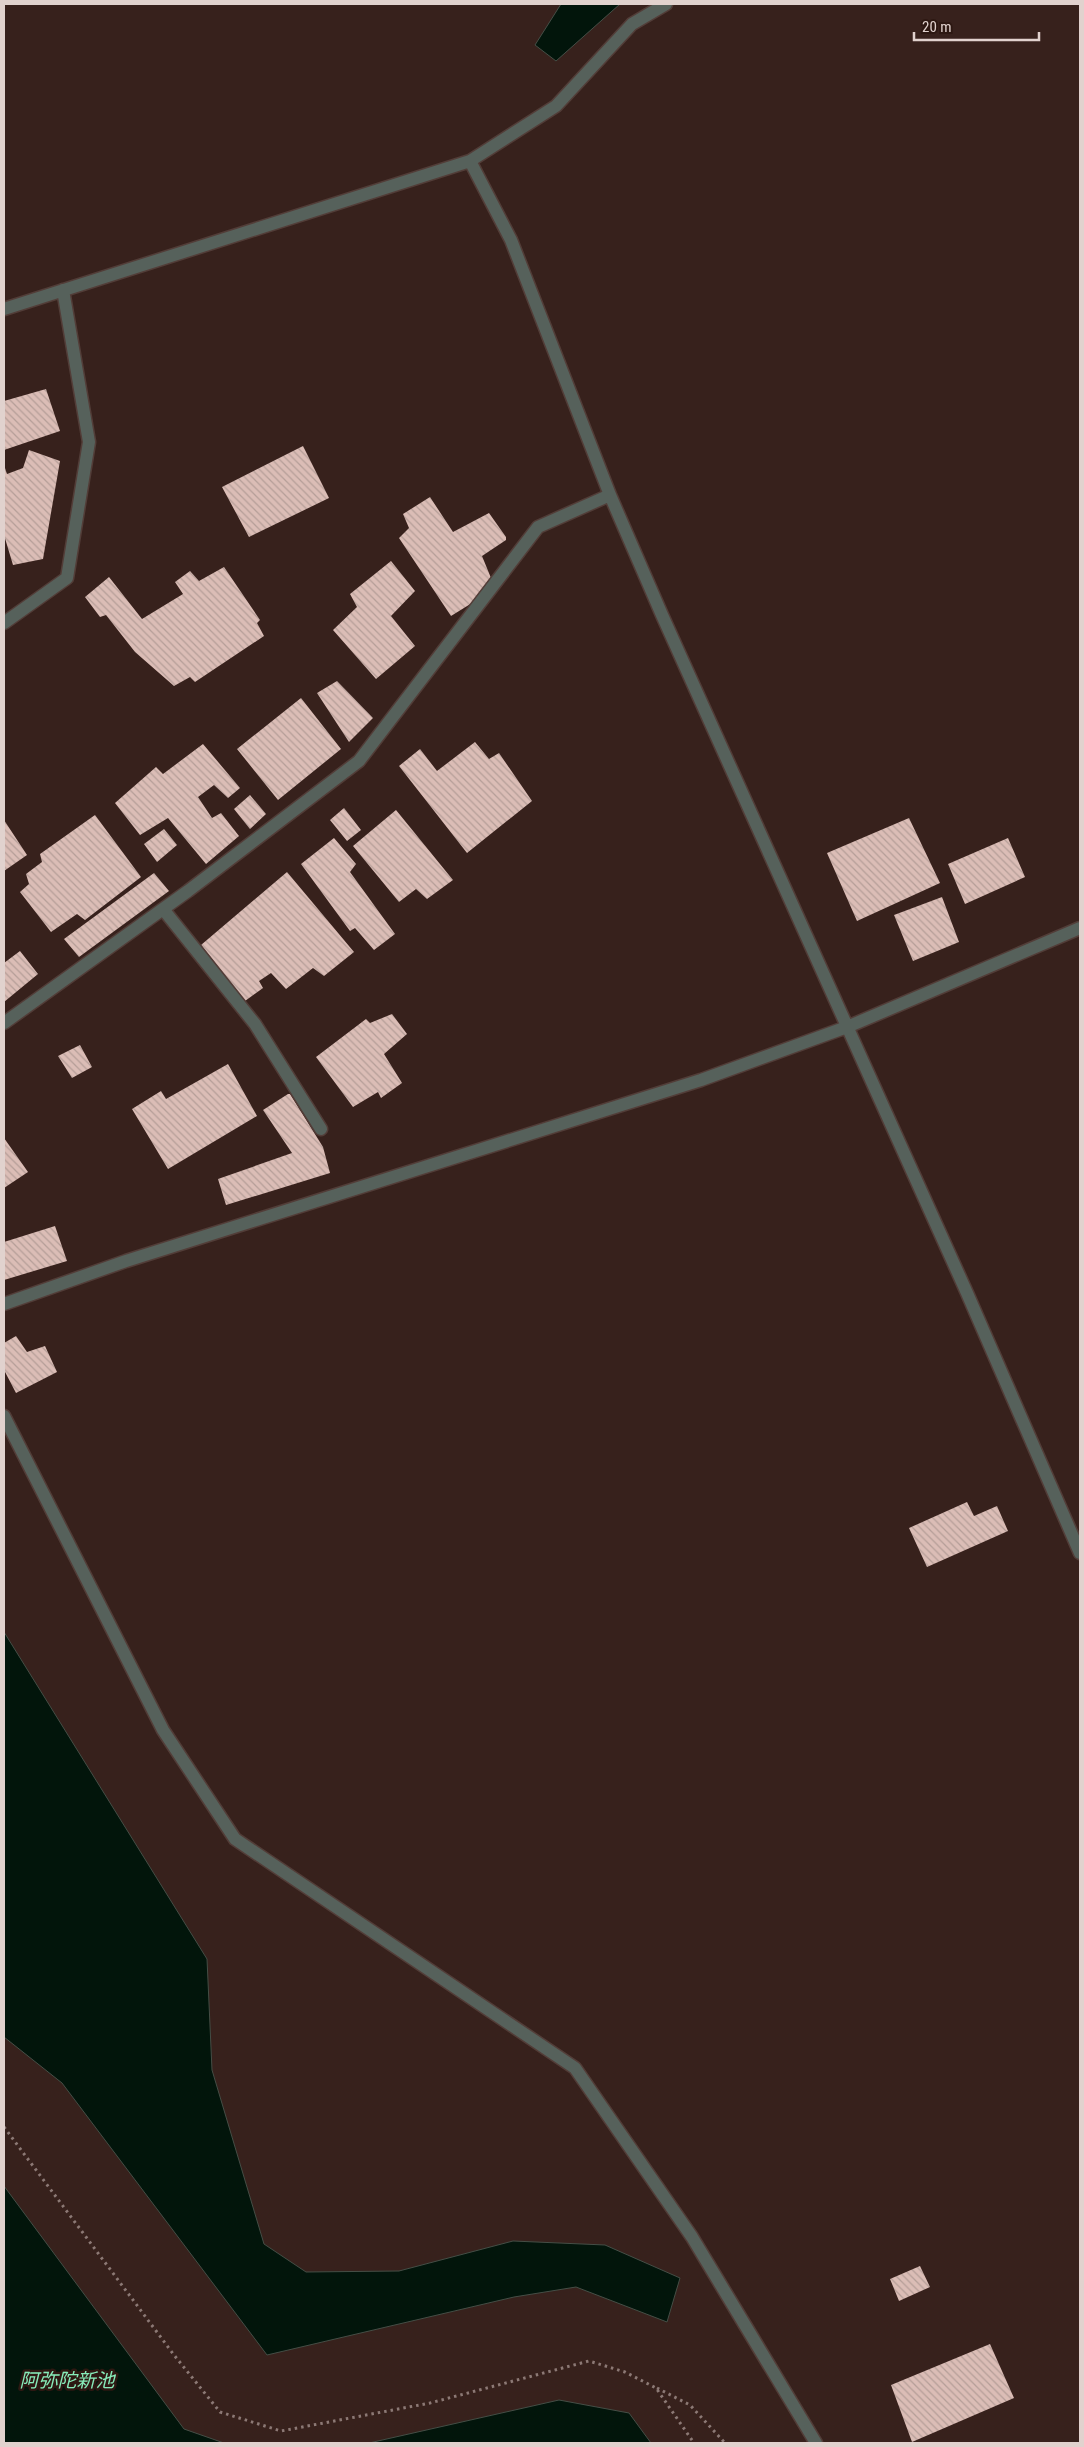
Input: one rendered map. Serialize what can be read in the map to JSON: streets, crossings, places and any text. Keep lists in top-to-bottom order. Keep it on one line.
{"water":["阿弥陀新池"],"scale_bar":"20 m"}
